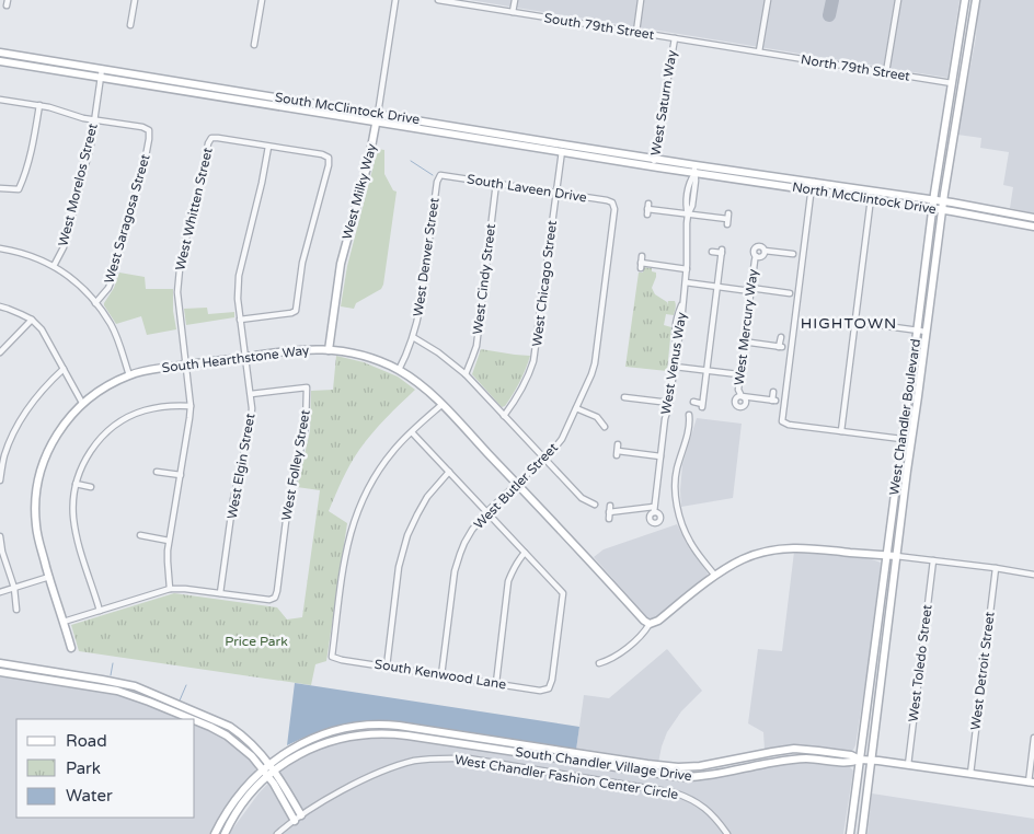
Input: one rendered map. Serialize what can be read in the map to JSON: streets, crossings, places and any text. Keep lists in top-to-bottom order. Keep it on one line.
{"streets":{"main road":["South McClintock Drive","West Milky Way","North McClintock Drive","South Hearthstone Way","West Chandler Boulevard","South Chandler Village Drive"],"street":["South 79th Street","North 79th Street","West Saturn Way","West Morelos Street","South Laveen Drive","West Whitten Street","West Saragosa Street","West Denver Street","West Cindy Street","West Chicago Street","West Mercury Way","West Venus Way","West Folley Street","West Elgin Street","West Butler Street","West Toledo Street","West Detroit Street","South Kenwood Lane","West Chandler Fashion Center Circle"]},"crossings":[["South 79th Street","North 79th Street"],["South 79th Street","West Saturn Way"],["North 79th Street","West Chandler Boulevard"],["West Saturn Way","South McClintock Drive"],["South McClintock Drive","West Morelos Street"],["South McClintock Drive","West Milky Way"],["South McClintock Drive","North McClintock Drive"],["South McClintock Drive","West Chicago Street"],["South McClintock Drive","West Venus Way"],["West Morelos Street","West Saragosa Street"],["South Laveen Drive","West Denver Street"],["South Laveen Drive","West Cindy Street"],["South Laveen Drive","West Chicago Street"],["South Laveen Drive","West Butler Street"],["West Milky Way","South Hearthstone Way"],["North McClintock Drive","West Venus Way"],["North McClintock Drive","West Chandler Boulevard"],["West Whitten Street","South Hearthstone Way"],["West Whitten Street","West Elgin Street"],["West Denver Street","South Hearthstone Way"],["South Hearthstone Way","West Elgin Street"],["South Hearthstone Way","West Butler Street"],["West Chandler Boulevard","South Chandler Village Drive"],["West Folley Street","West Elgin Street"],["West Butler Street","South Kenwood Lane"]],"districts":["HIGHTOWN"],"parks":["Price Park"],"legend":["Road","Park","Water"]}
